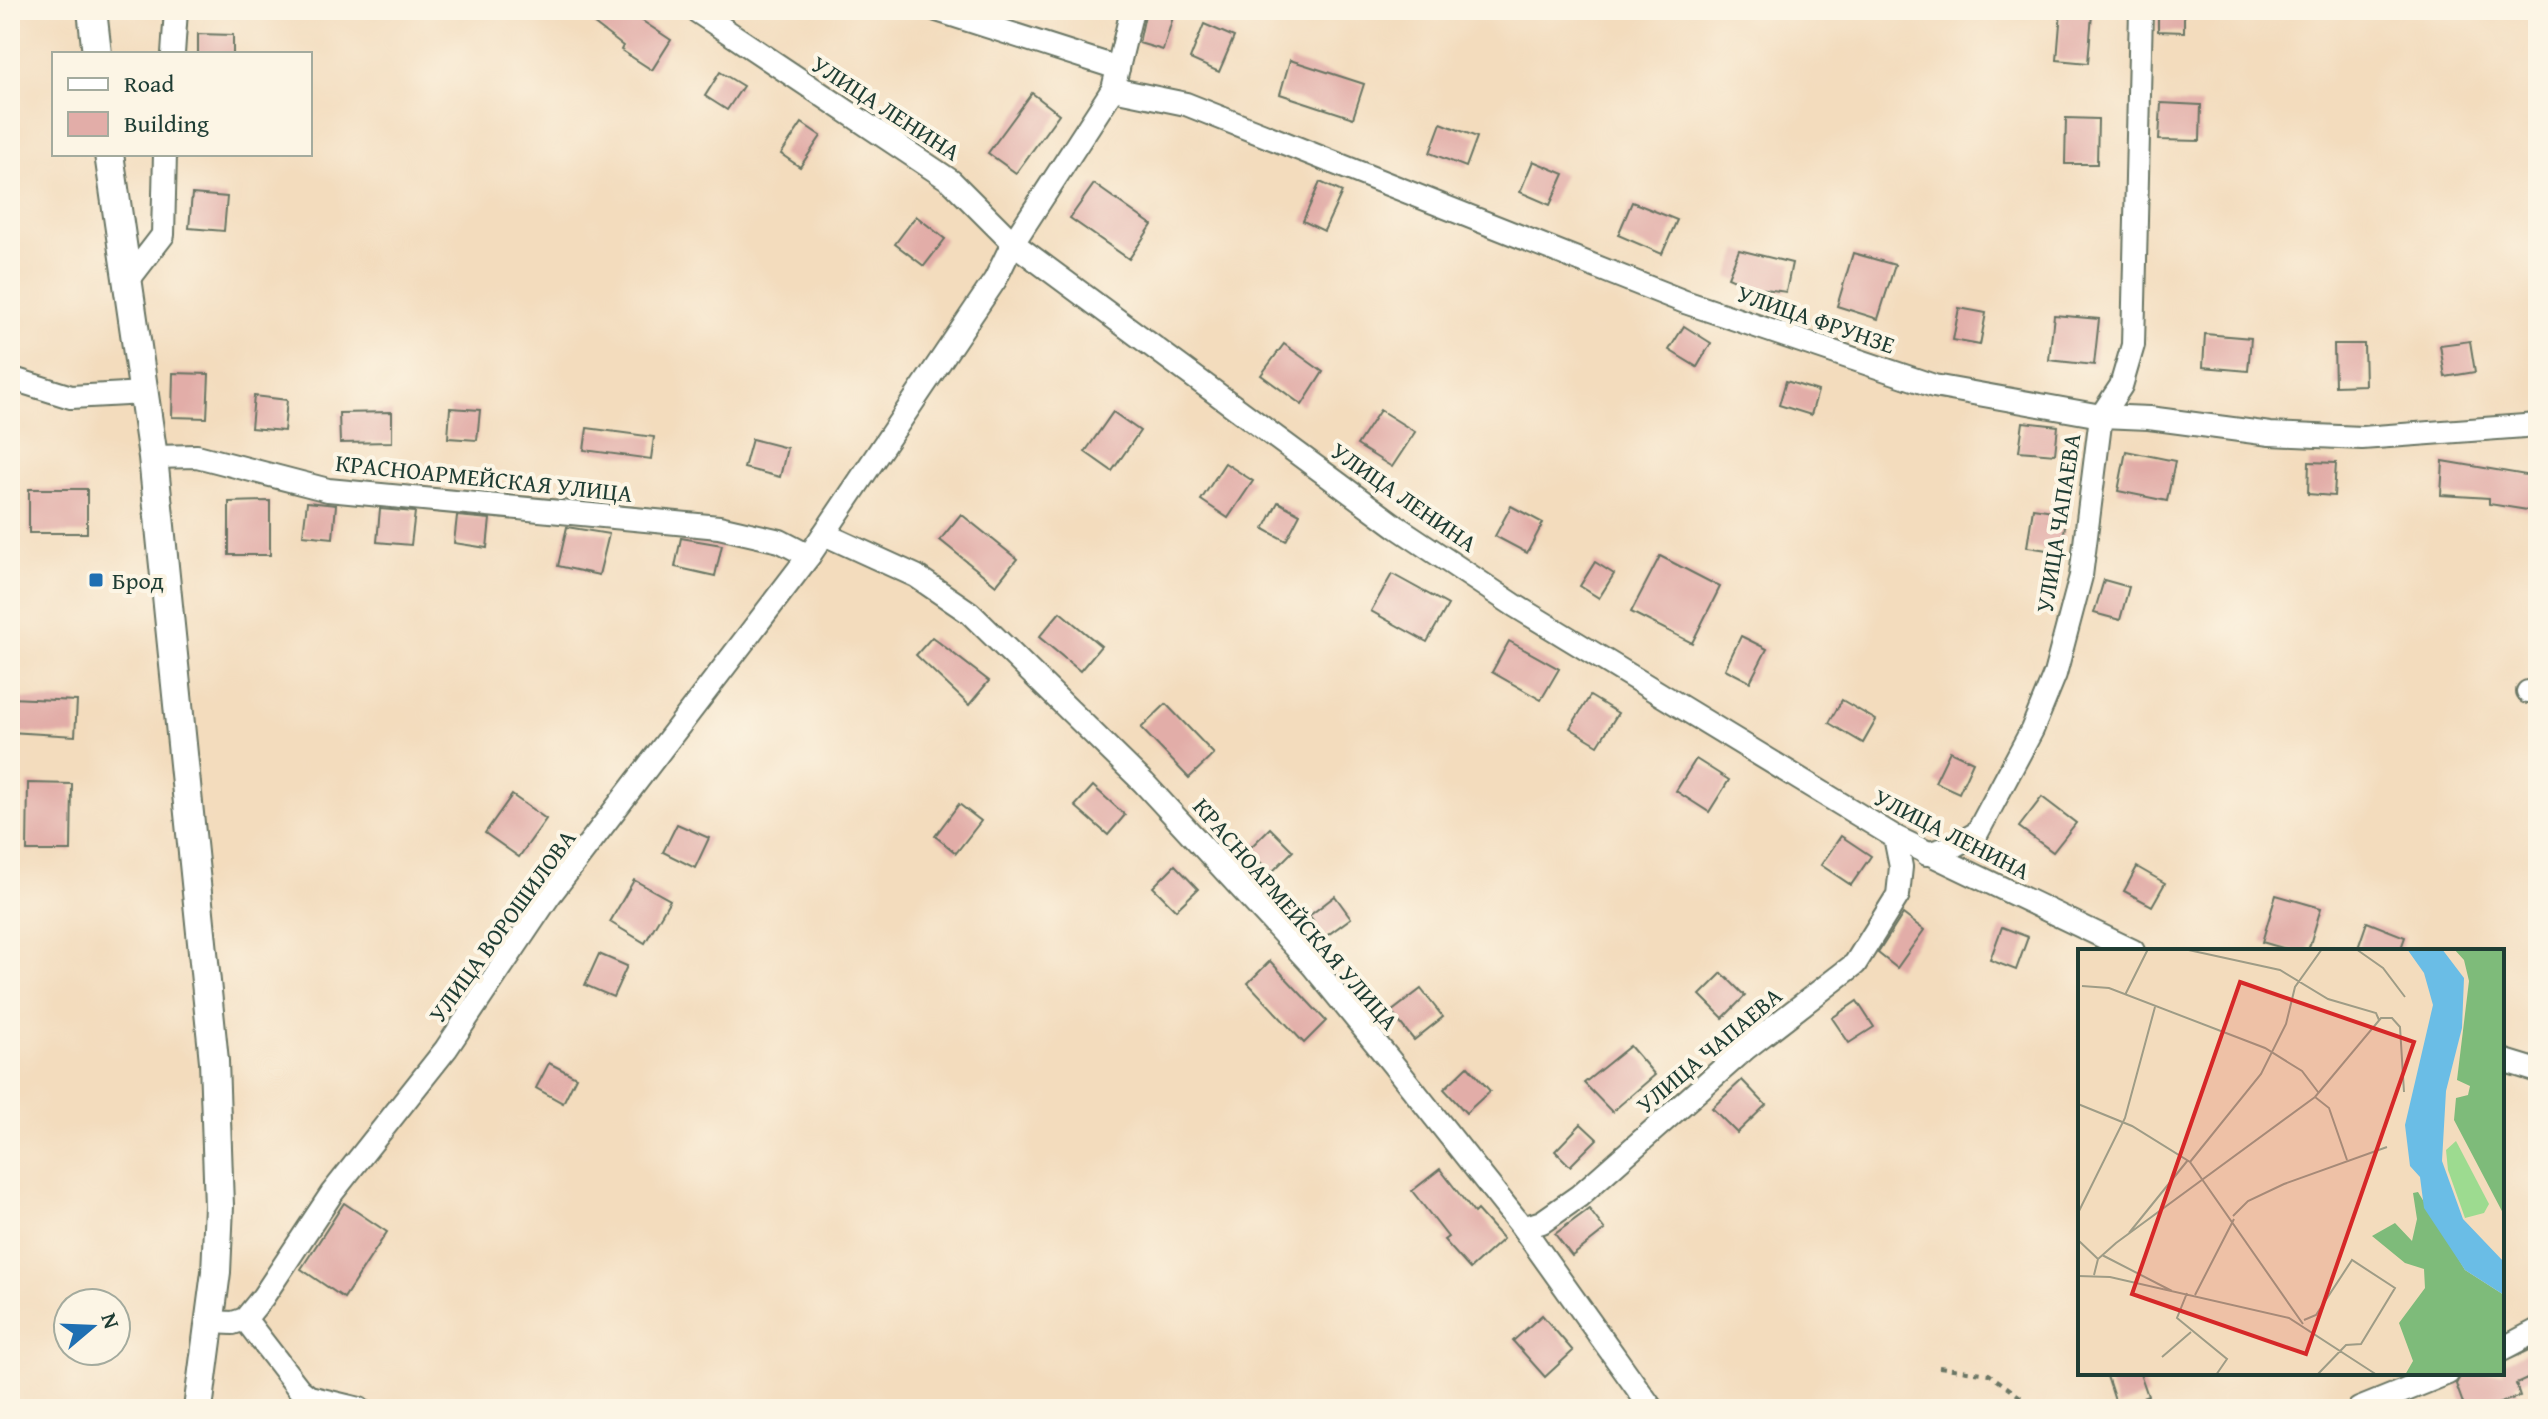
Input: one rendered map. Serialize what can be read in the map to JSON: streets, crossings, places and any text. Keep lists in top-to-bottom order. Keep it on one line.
{"streets":{"street":["УЛИЦА ЛЕНИНА","УЛИЦА ФРУНЗЕ","КРАСНОАРМЕЙСКАЯ УЛИЦА","УЛИЦА ЧАПАЕВА","УЛИЦА ВОРОШИЛОВА"]},"crossings":[["УЛИЦА ЛЕНИНА","УЛИЦА ЧАПАЕВА"],["УЛИЦА ЛЕНИНА","УЛИЦА ВОРОШИЛОВА"],["УЛИЦА ФРУНЗЕ","УЛИЦА ЧАПАЕВА"],["УЛИЦА ФРУНЗЕ","УЛИЦА ВОРОШИЛОВА"],["КРАСНОАРМЕЙСКАЯ УЛИЦА","УЛИЦА ЧАПАЕВА"],["КРАСНОАРМЕЙСКАЯ УЛИЦА","УЛИЦА ВОРОШИЛОВА"]],"places":{"transit":["Брод"]},"legend":["Road","Building"],"north":"right"}
